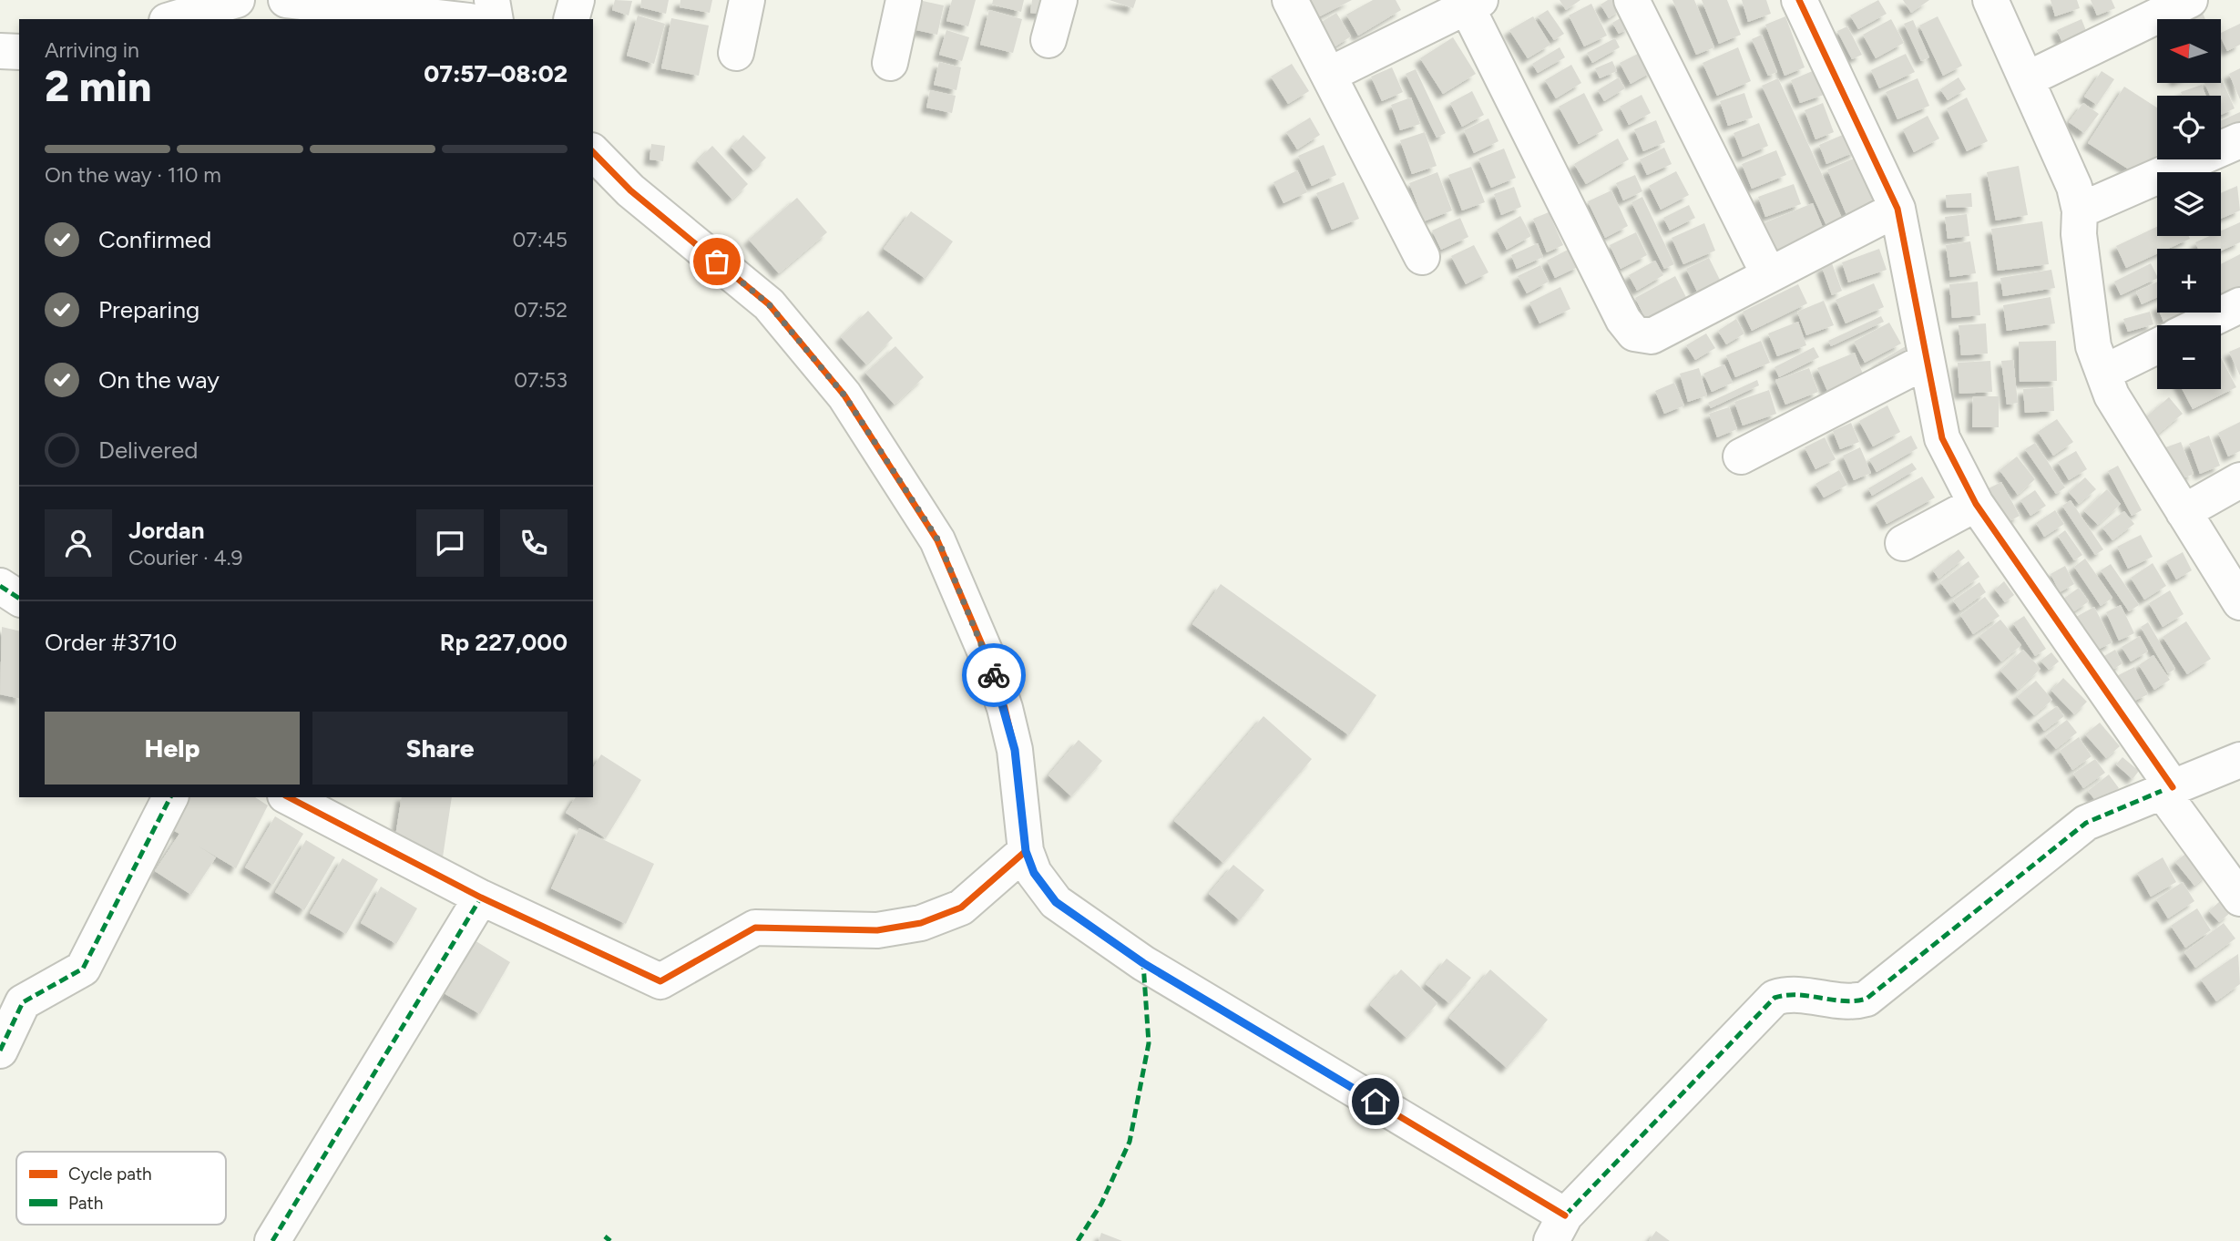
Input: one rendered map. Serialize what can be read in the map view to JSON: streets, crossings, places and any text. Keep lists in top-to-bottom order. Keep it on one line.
{"legend":["Cycle path","Path"],"north":"left","page":{"map_buttons":["+","−"],"heading":["2 min","Arriving in","07:57–08:02"],"panel":["Jordan","Courier · 4.9","Order #3710","Rp 227,000"],"bar":"On the way · 110 m","list":[["Confirmed","07:45"],["Preparing","07:52"],["On the way","07:53"],"Delivered"],"buttons":["Help","Share"]}}
